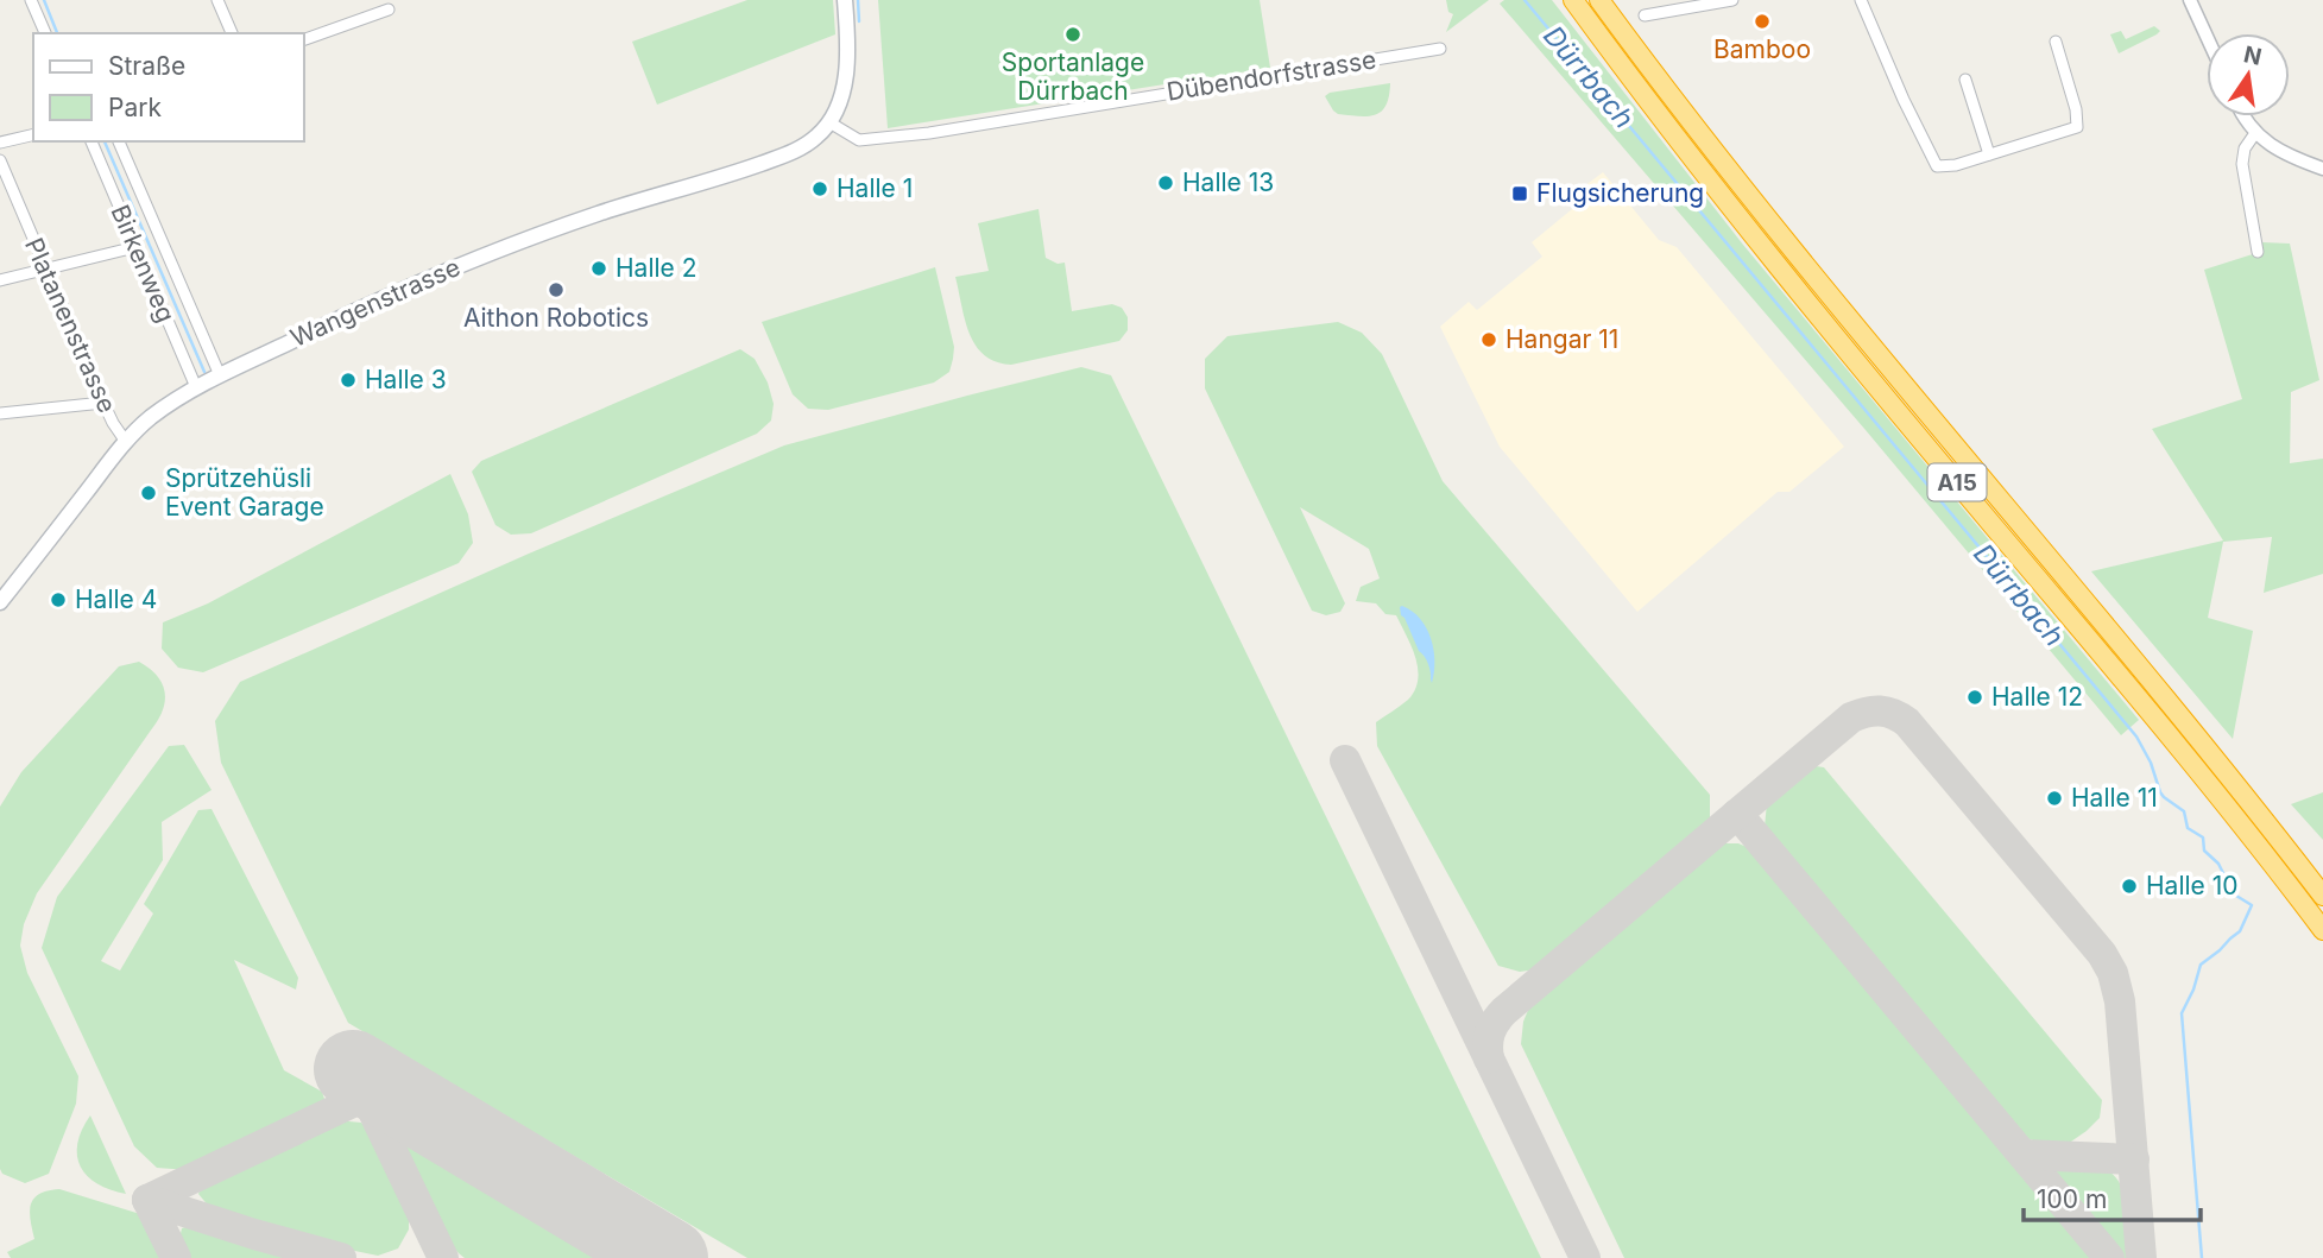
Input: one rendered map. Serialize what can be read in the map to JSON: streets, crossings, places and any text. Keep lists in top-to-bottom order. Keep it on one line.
{"streets":{"highway":["A15"],"main road":["Wangenstrasse"],"street":["Dübendorfstrasse","Birkenweg","Platanenstrasse"]},"crossings":[["Dübendorfstrasse","Wangenstrasse"],["Birkenweg","Wangenstrasse"],["Wangenstrasse","Platanenstrasse"]],"water":["Dürrbach"],"places":{"other":["Bamboo","Sportanlage Dürrbach","Halle 13","Halle 1","Halle 2","Aithon Robotics","Hangar 11","Halle 3","Sprützehüsli Event Garage","Halle 4","Halle 12","Halle 11","Halle 10"],"transit":["Flugsicherung"]},"legend":["Straße","Park"],"scale_bar":"100 m","north":"top"}
